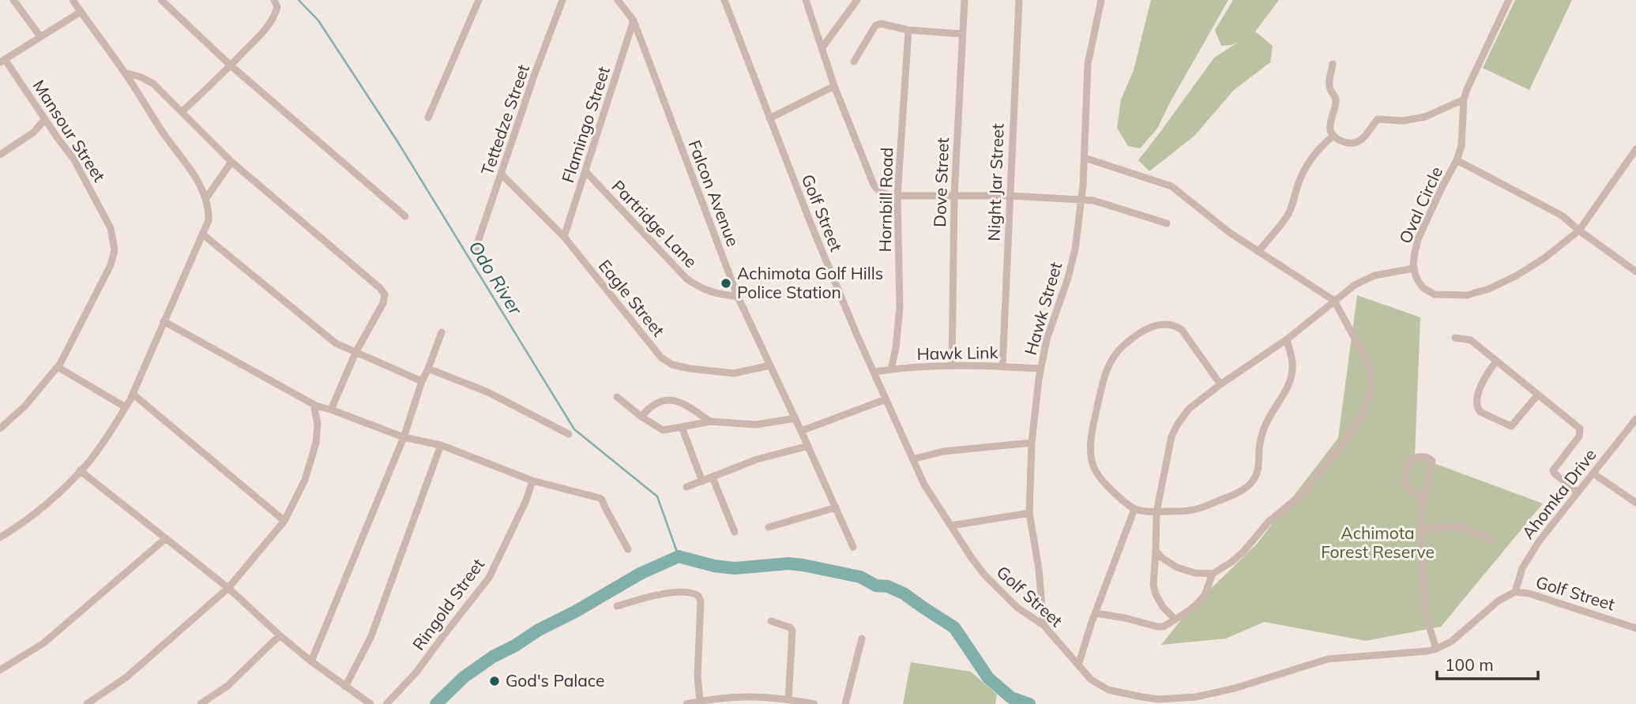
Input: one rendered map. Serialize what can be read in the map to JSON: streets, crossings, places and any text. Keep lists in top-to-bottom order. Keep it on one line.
{"streets":{"street":["Tettedze Street","Flamingo Street","Mansour Street","Dove Street","Night Jar Street","Falcon Avenue","Hornbill Road","Oval Circle","Golf Street","Partridge Lane","Eagle Street","Hawk Street","Hawk Link","Ahomka Drive","Ringold Street"]},"crossings":[["Tettedze Street","Eagle Street"],["Flamingo Street","Falcon Avenue"],["Flamingo Street","Partridge Lane"],["Flamingo Street","Eagle Street"],["Dove Street","Hawk Link"],["Night Jar Street","Hawk Link"],["Falcon Avenue","Partridge Lane"],["Falcon Avenue","Eagle Street"],["Hornbill Road","Hawk Link"],["Golf Street","Hawk Street"],["Golf Street","Hawk Link"],["Golf Street","Ahomka Drive"],["Hawk Street","Hawk Link"]],"water":["Odo River"],"parks":["Achimota Forest Reserve"],"places":["Achimota Golf Hills Police Station","God's Palace"],"scale_bar":"100 m"}
